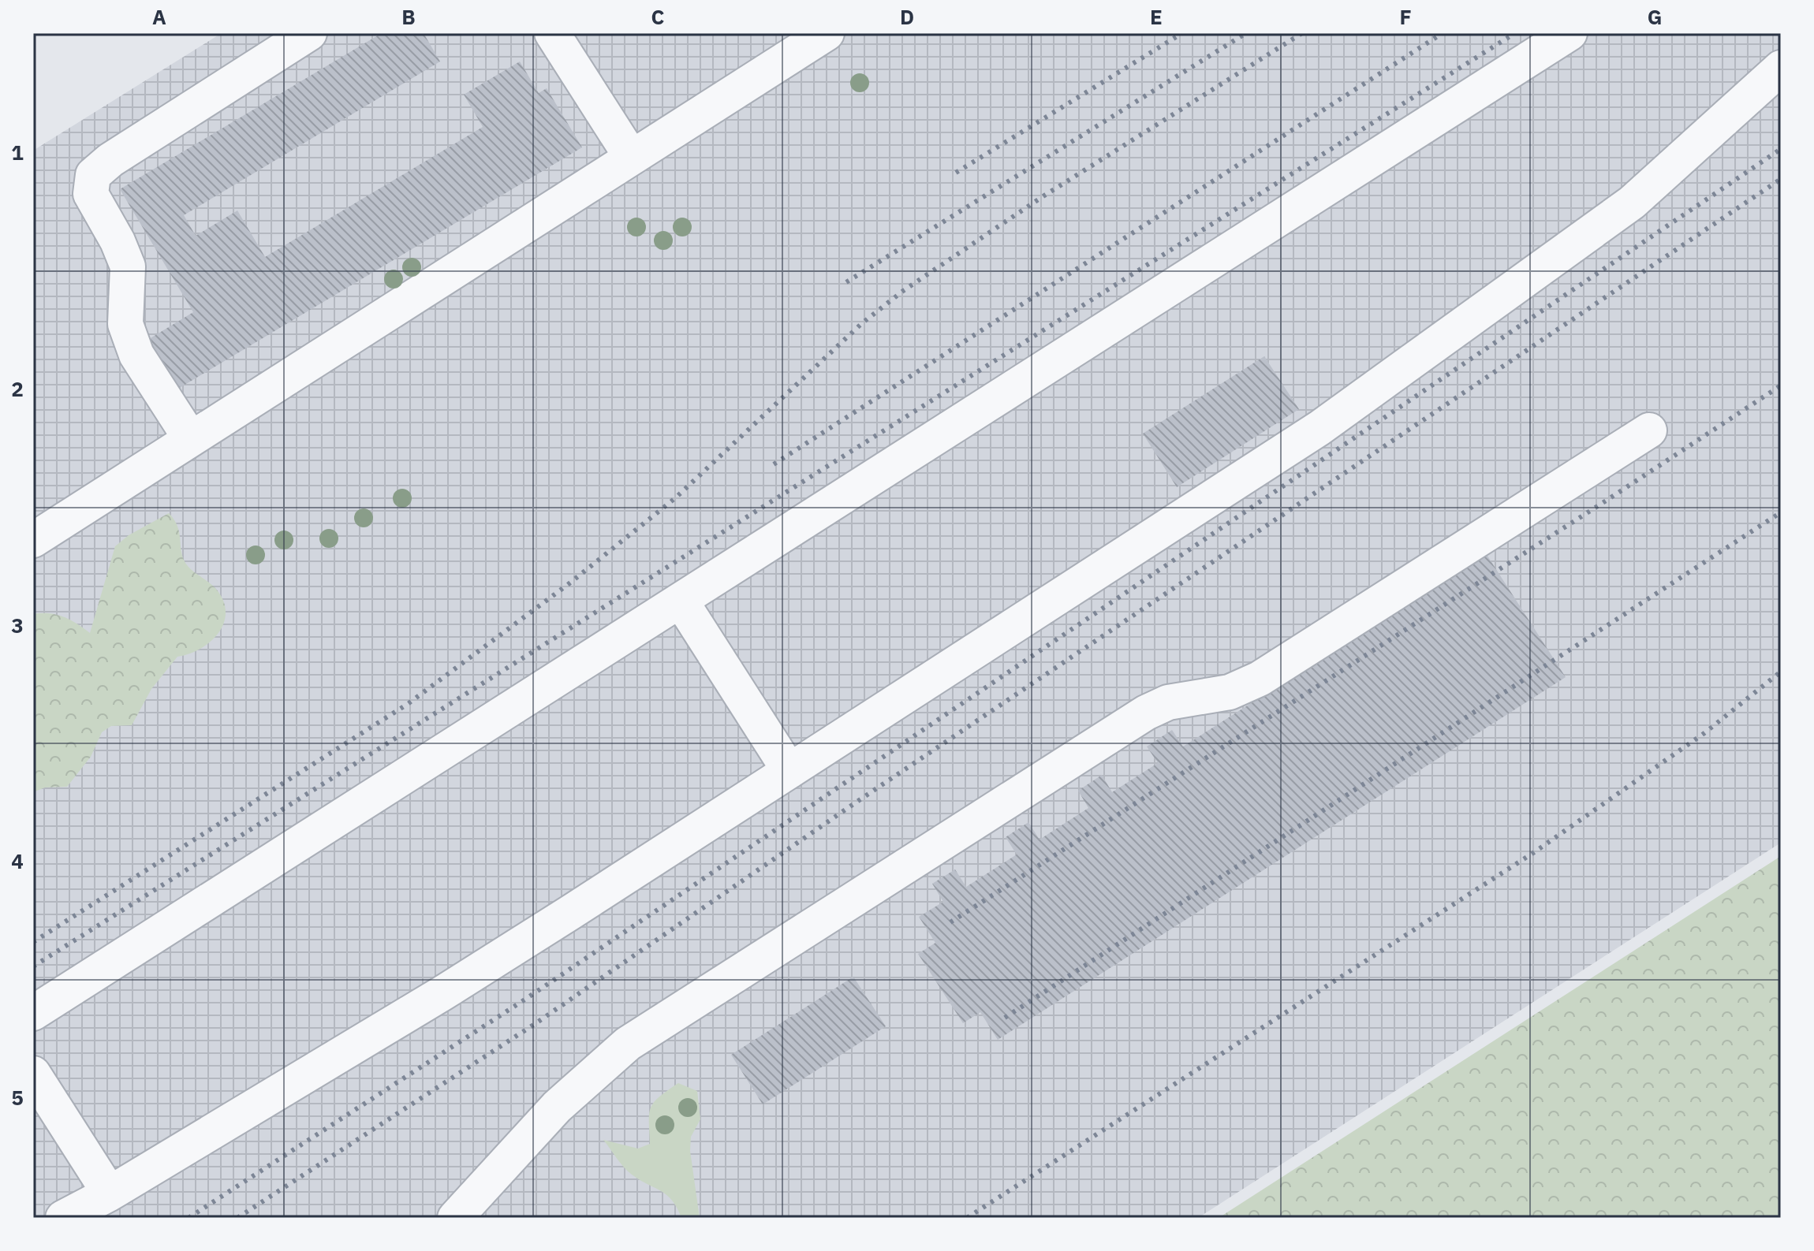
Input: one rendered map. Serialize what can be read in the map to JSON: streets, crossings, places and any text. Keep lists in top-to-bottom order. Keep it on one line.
{"grid":{"columns":["A","B","C","D","E","F","G"],"rows":["1","2","3","4","5"]}}
